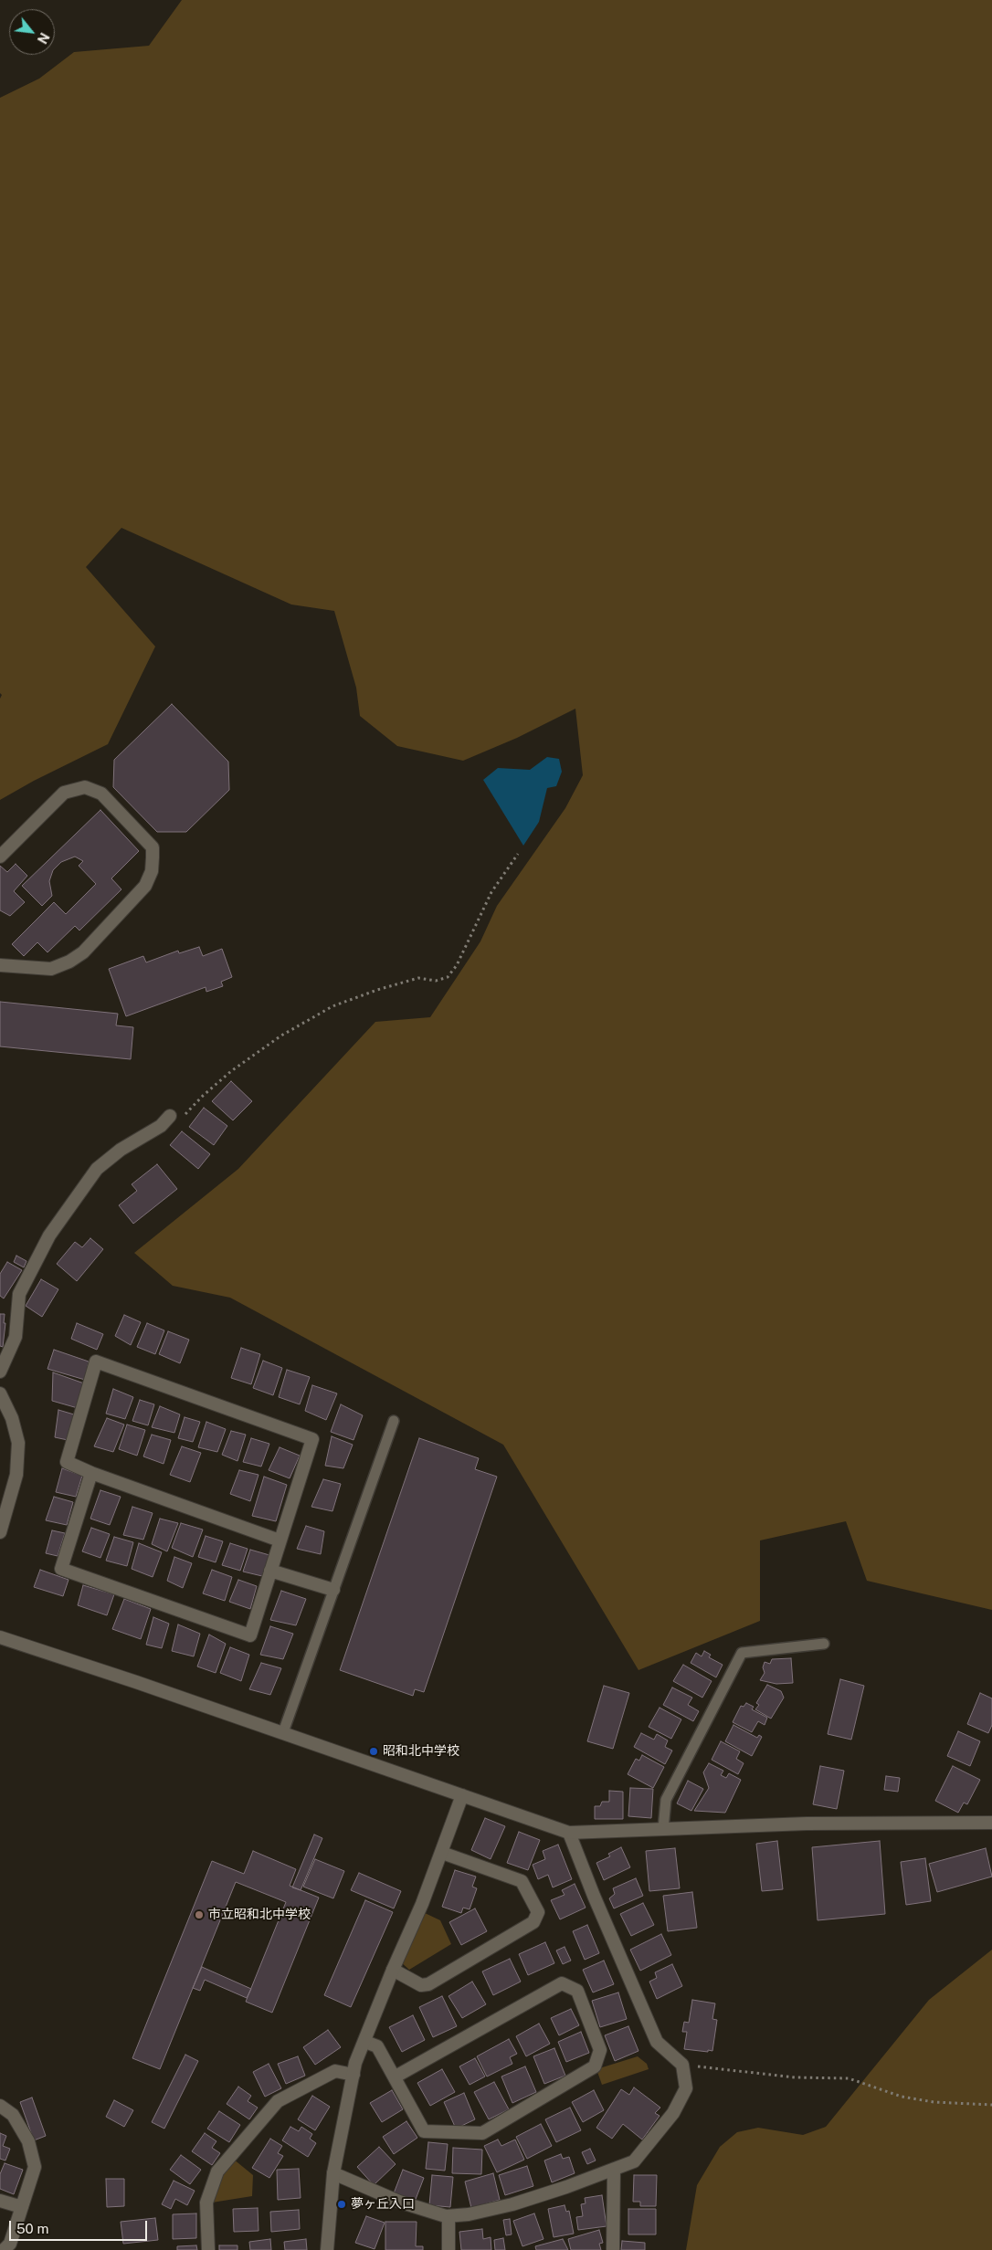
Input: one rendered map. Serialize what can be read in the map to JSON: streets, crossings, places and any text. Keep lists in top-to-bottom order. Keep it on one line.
{"places":["昭和北中学校","市立昭和北中学校","夢ヶ丘入口"],"scale_bar":"50 m","north":"bottom right"}
